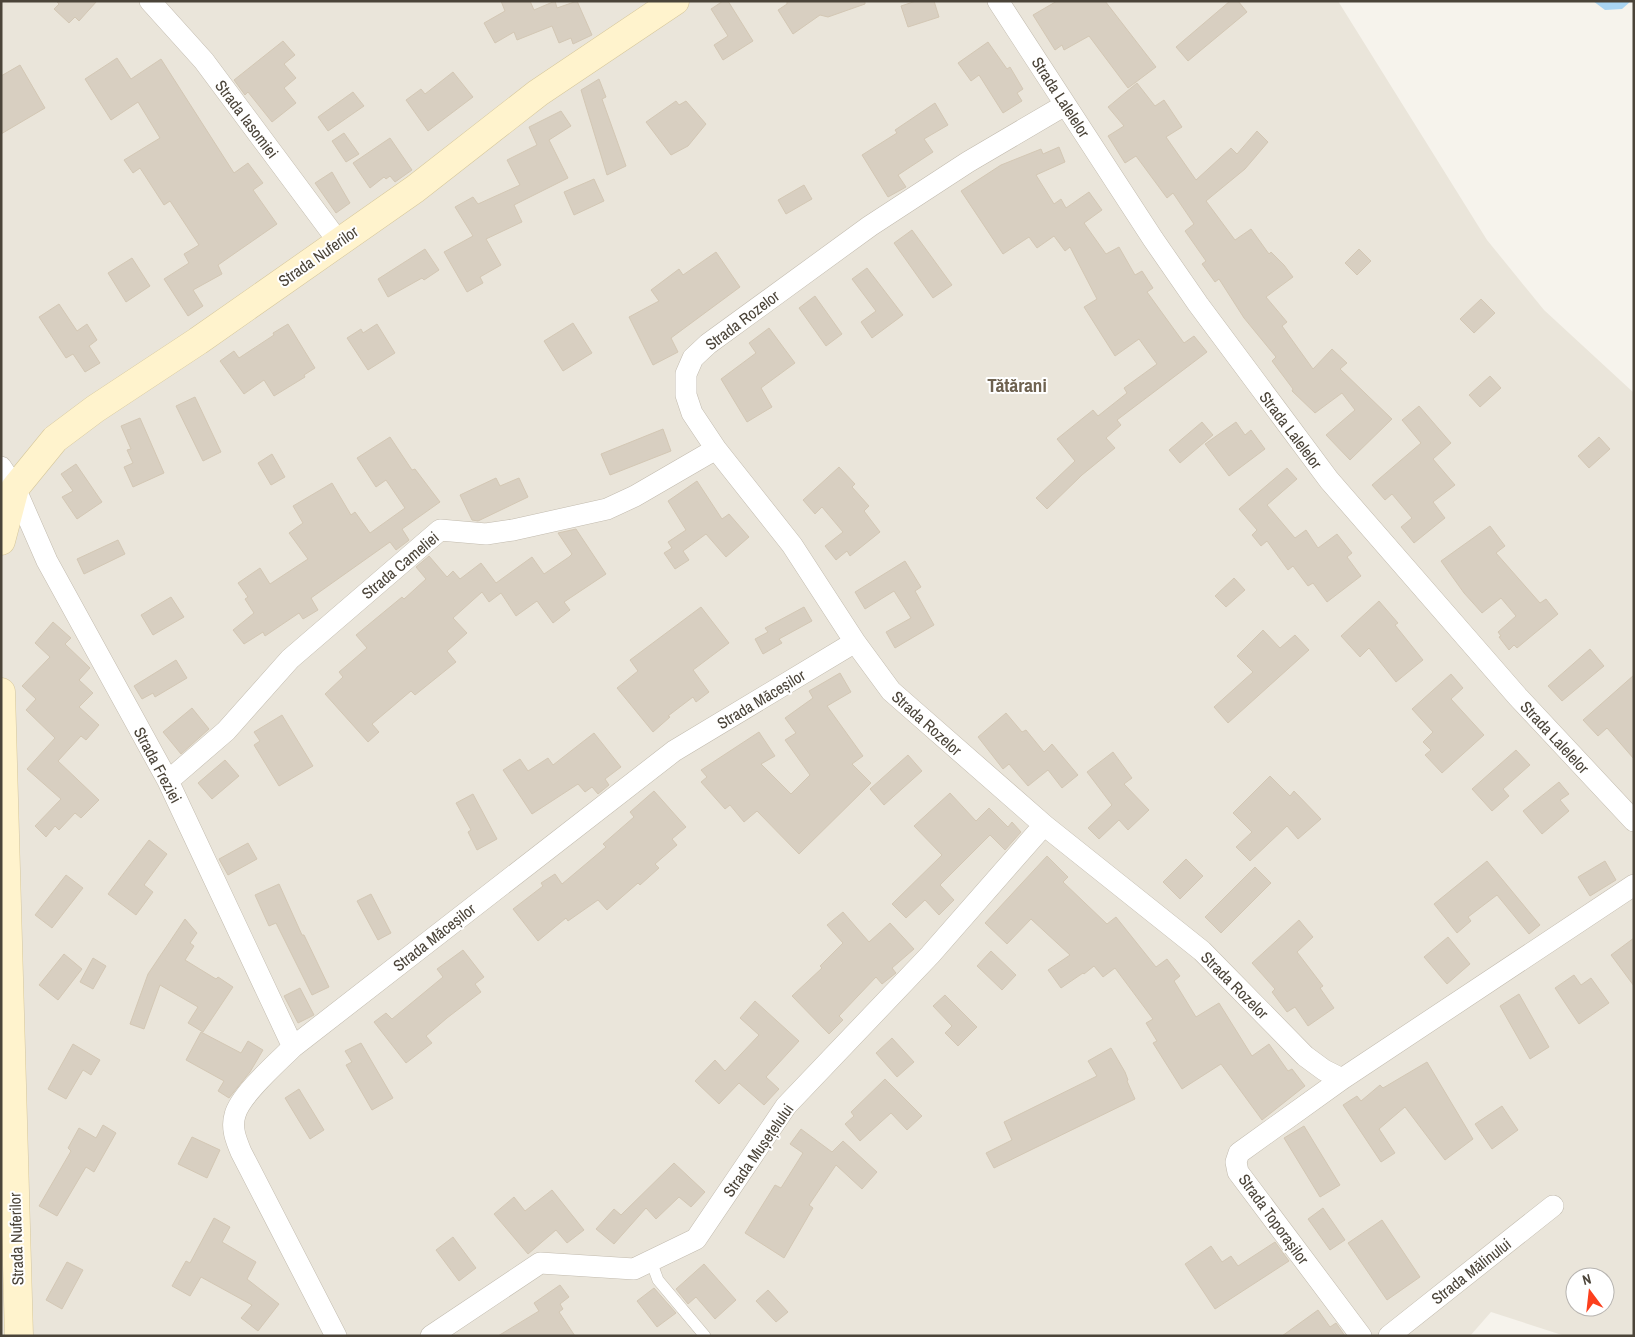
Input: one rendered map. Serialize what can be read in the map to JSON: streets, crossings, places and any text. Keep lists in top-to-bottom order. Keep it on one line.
{"streets":{"main road":["Strada Nuferilor"],"street":["Strada Lalelelor","Strada Iasomiei","Strada Rozelor","Strada Cameliei","Strada Măceșilor","Strada Freziei","Strada Mușețelului","Strada Toporașilor","Strada Mălinului"]},"crossings":[["Strada Lalelelor","Strada Rozelor"],["Strada Iasomiei","Strada Nuferilor"],["Strada Nuferilor","Strada Freziei"],["Strada Rozelor","Strada Cameliei"],["Strada Rozelor","Strada Măceșilor"],["Strada Rozelor","Strada Mușețelului"],["Strada Rozelor","Strada Toporașilor"],["Strada Cameliei","Strada Freziei"],["Strada Măceșilor","Strada Freziei"]],"districts":["Tătărani"],"north":"top"}
